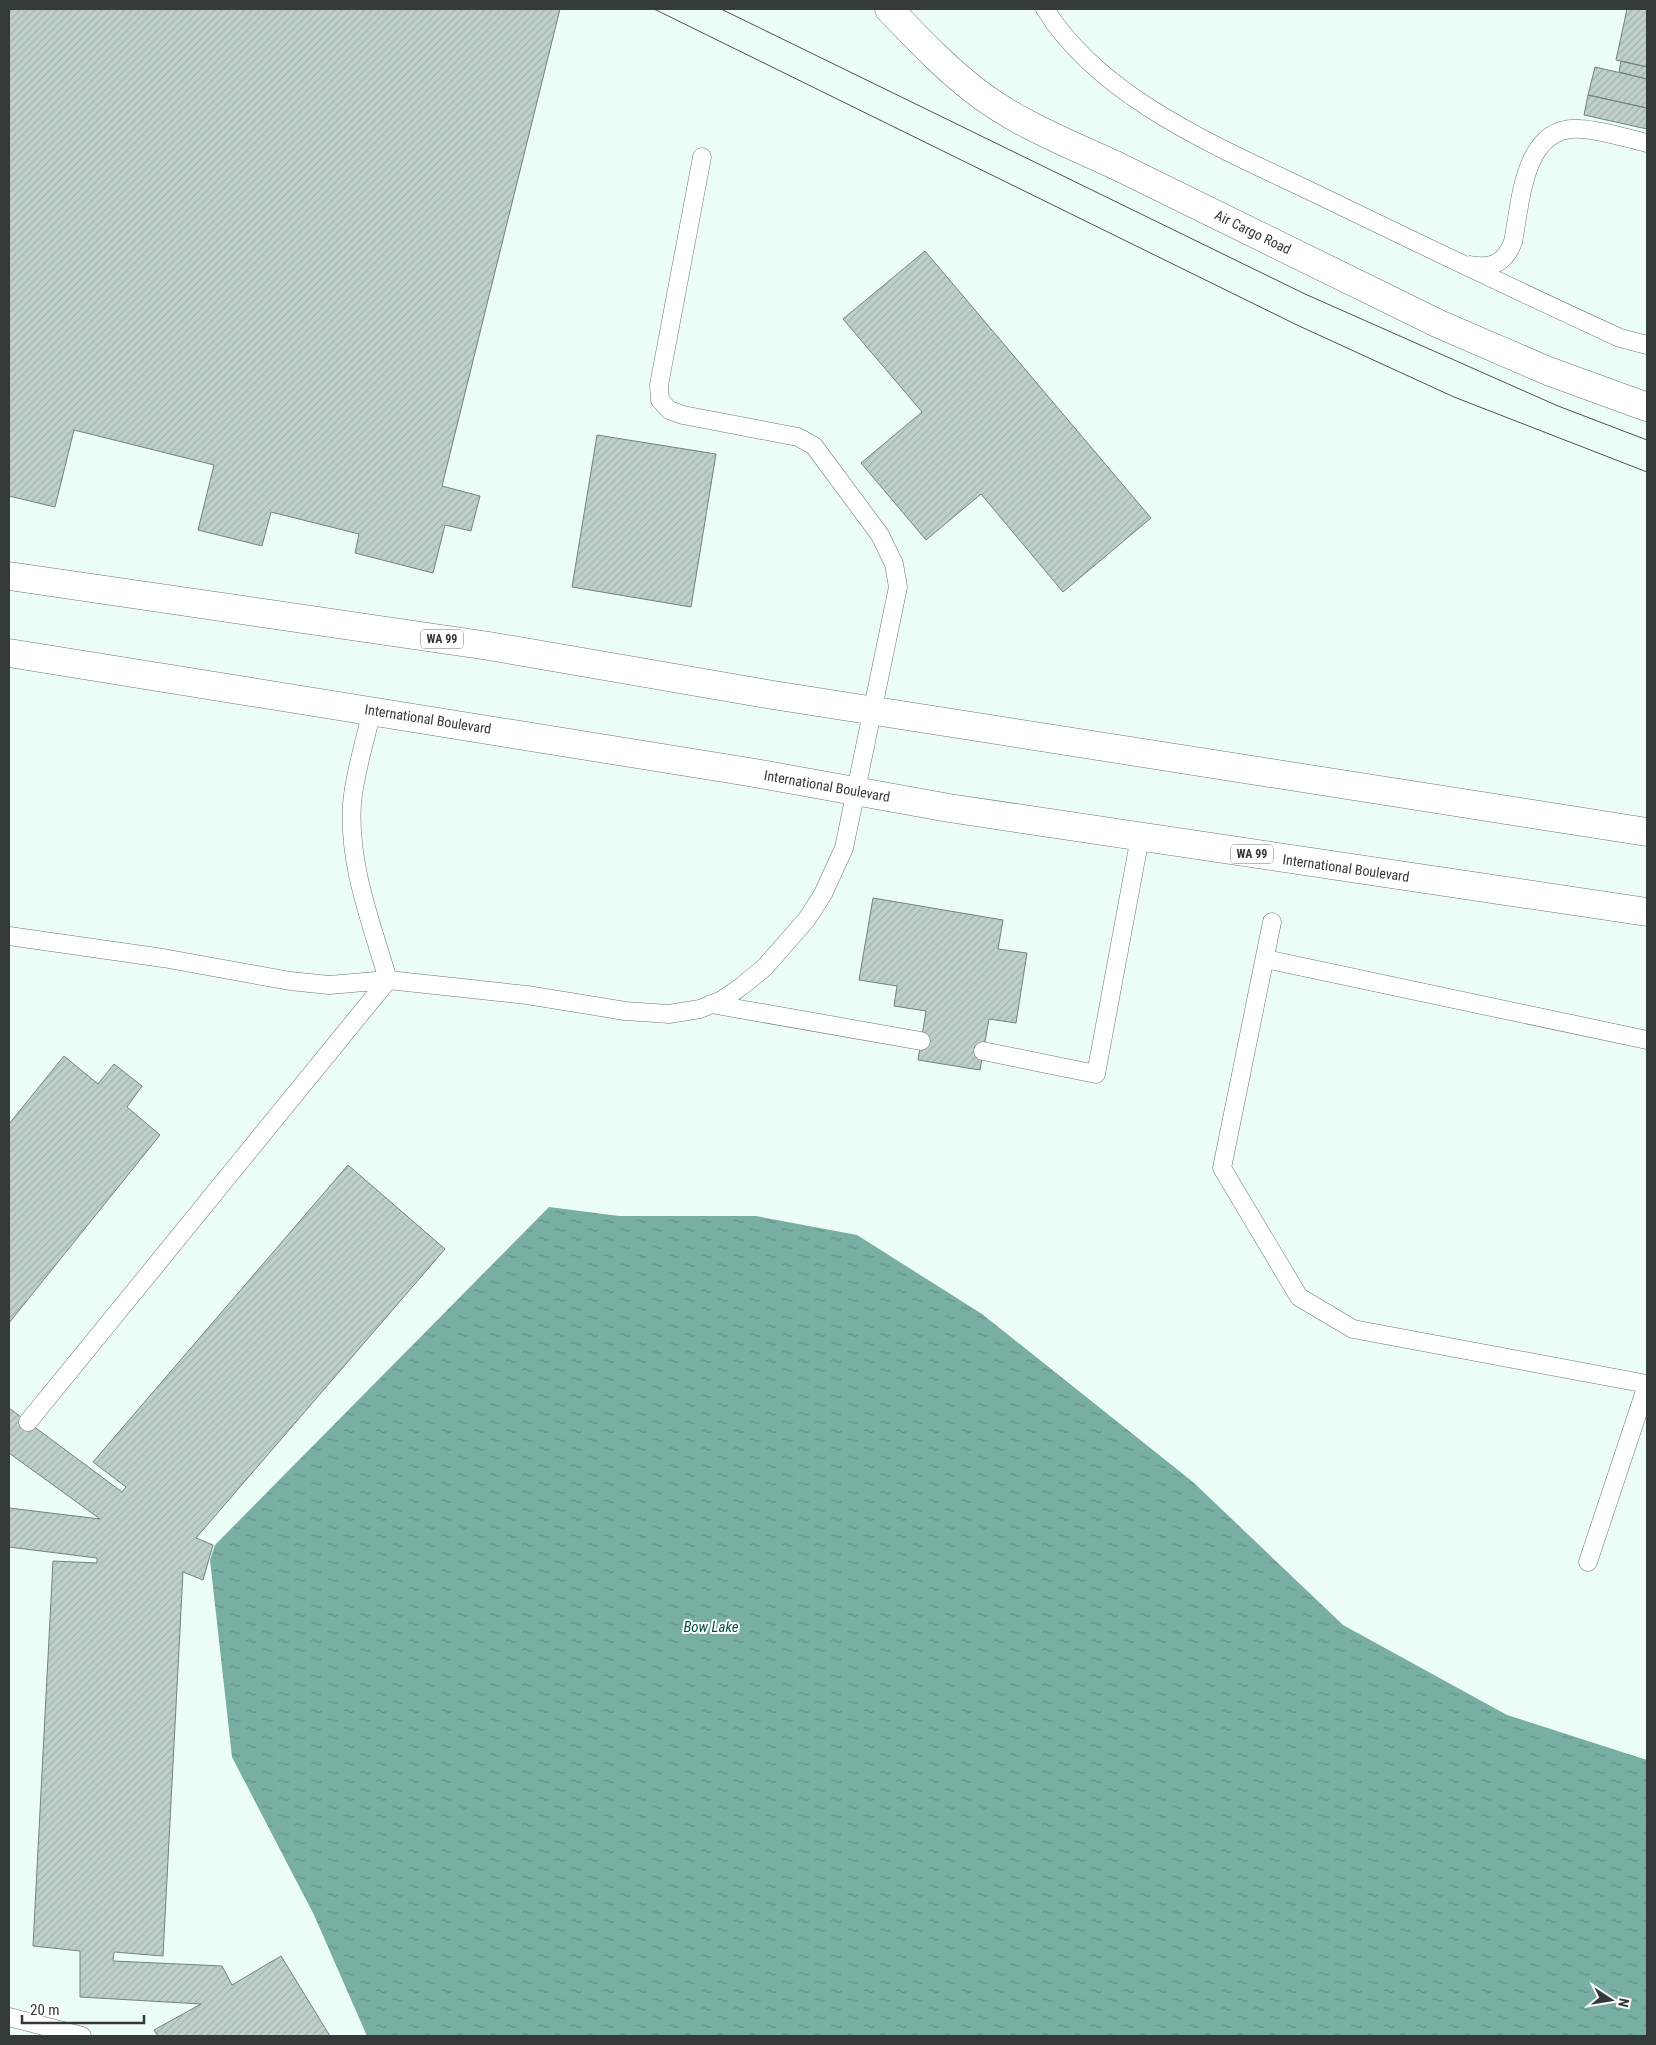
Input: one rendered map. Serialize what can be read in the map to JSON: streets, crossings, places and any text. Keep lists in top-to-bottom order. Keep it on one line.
{"streets":{"main road":["Air Cargo Road","WA 99","International Boulevard"]},"water":["Bow Lake"],"scale_bar":"20 m","north":"right"}
